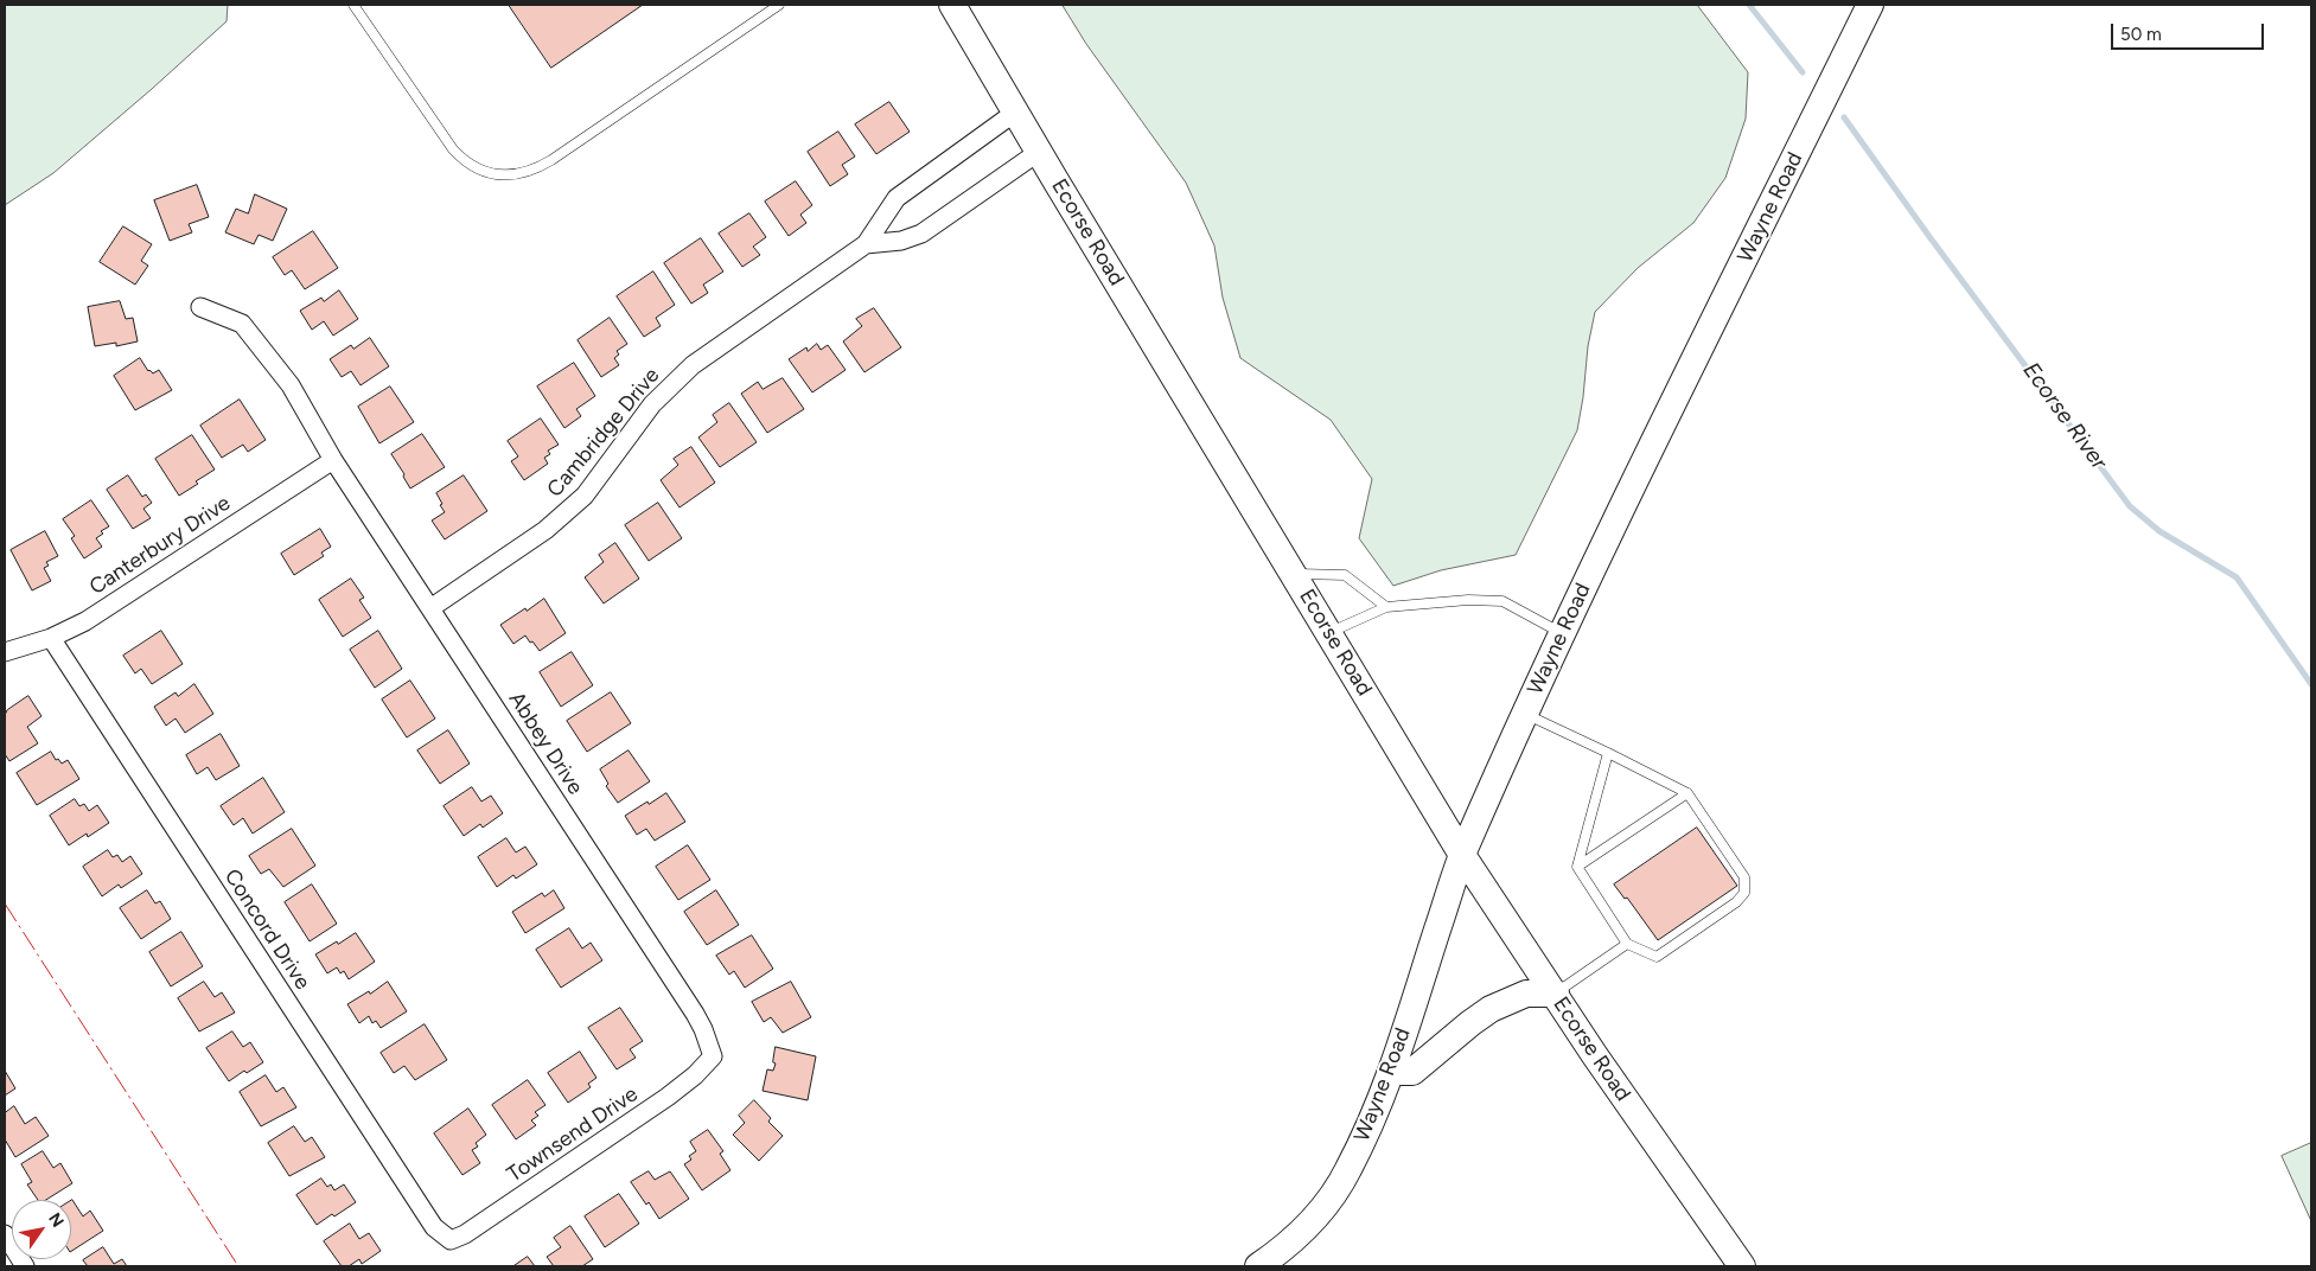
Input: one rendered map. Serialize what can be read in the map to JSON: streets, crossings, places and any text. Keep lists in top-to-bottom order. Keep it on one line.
{"streets":{"main road":["Wayne Road","Ecorse Road"],"street":["Cambridge Drive","Canterbury Drive","Abbey Drive","Concord Drive","Townsend Drive"]},"crossings":[["Wayne Road","Ecorse Road"],["Ecorse Road","Cambridge Drive"],["Cambridge Drive","Abbey Drive"],["Canterbury Drive","Abbey Drive"],["Canterbury Drive","Concord Drive"],["Abbey Drive","Townsend Drive"],["Concord Drive","Townsend Drive"]],"water":["Ecorse River"],"scale_bar":"50 m","north":"top right"}
